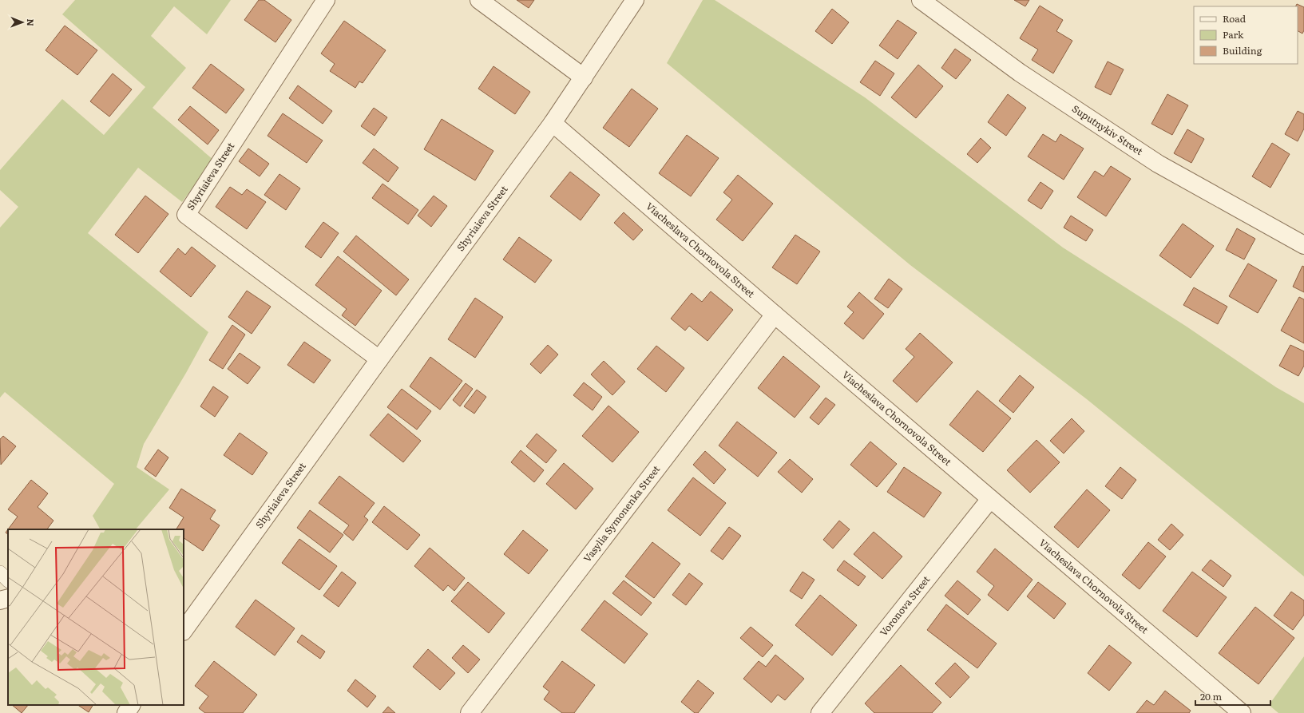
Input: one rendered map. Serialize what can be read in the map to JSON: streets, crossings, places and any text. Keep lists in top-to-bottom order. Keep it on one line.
{"streets":{"street":["Suputnykiv Street","Shyriaieva Street","Viacheslava Chornovola Street","Vasylia Symonenka Street","Voronova Street"]},"crossings":[["Shyriaieva Street","Viacheslava Chornovola Street"],["Viacheslava Chornovola Street","Vasylia Symonenka Street"],["Viacheslava Chornovola Street","Voronova Street"]],"legend":["Road","Park","Building"],"scale_bar":"20 m","north":"right"}
